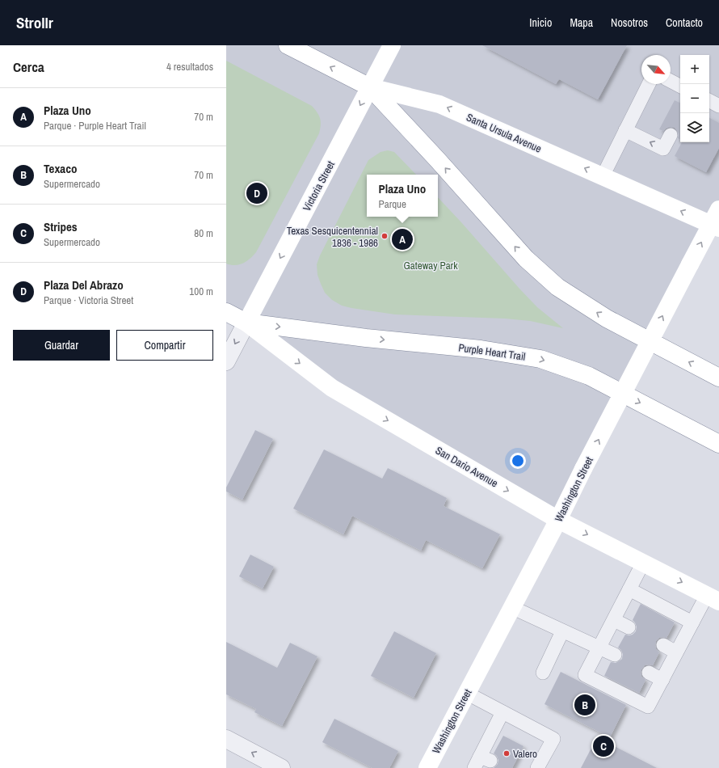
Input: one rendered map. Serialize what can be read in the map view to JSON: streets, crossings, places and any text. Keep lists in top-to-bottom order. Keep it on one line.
{"streets":{"main road":["Santa Ursula Avenue","Victoria Street","Purple Heart Trail","San Dario Avenue","Washington Street"]},"crossings":[["Santa Ursula Avenue","Victoria Street"],["Santa Ursula Avenue","Washington Street"],["Victoria Street","Purple Heart Trail"],["Victoria Street","San Dario Avenue"],["Purple Heart Trail","San Dario Avenue"],["San Dario Avenue","Washington Street"]],"one_way":["Victoria Street","Purple Heart Trail","San Dario Avenue","Washington Street"],"parks":["Gateway Park"],"places":["Texas Sesquicentennial 1836 - 1986","Valero"],"north":"bottom right","page":{"header":"Strollr","nav":["Inicio","Mapa","Nosotros","Contacto"],"heading":["Cerca","4 resultados"],"map_buttons":["+","−"],"list":[{"mark":"A","name":"Plaza Uno","note":"Parque · Purple Heart Trail","value":"70 m"},{"mark":"B","name":"Texaco","note":"Supermercado","value":"70 m"},{"mark":"C","name":"Stripes","note":"Supermercado","value":"80 m"},{"mark":"D","name":"Plaza Del Abrazo","note":"Parque · Victoria Street","value":"100 m"}],"popup":["Plaza Uno","Parque"],"pins":["D","A","B","C"],"buttons":["Guardar","Compartir"]}}
